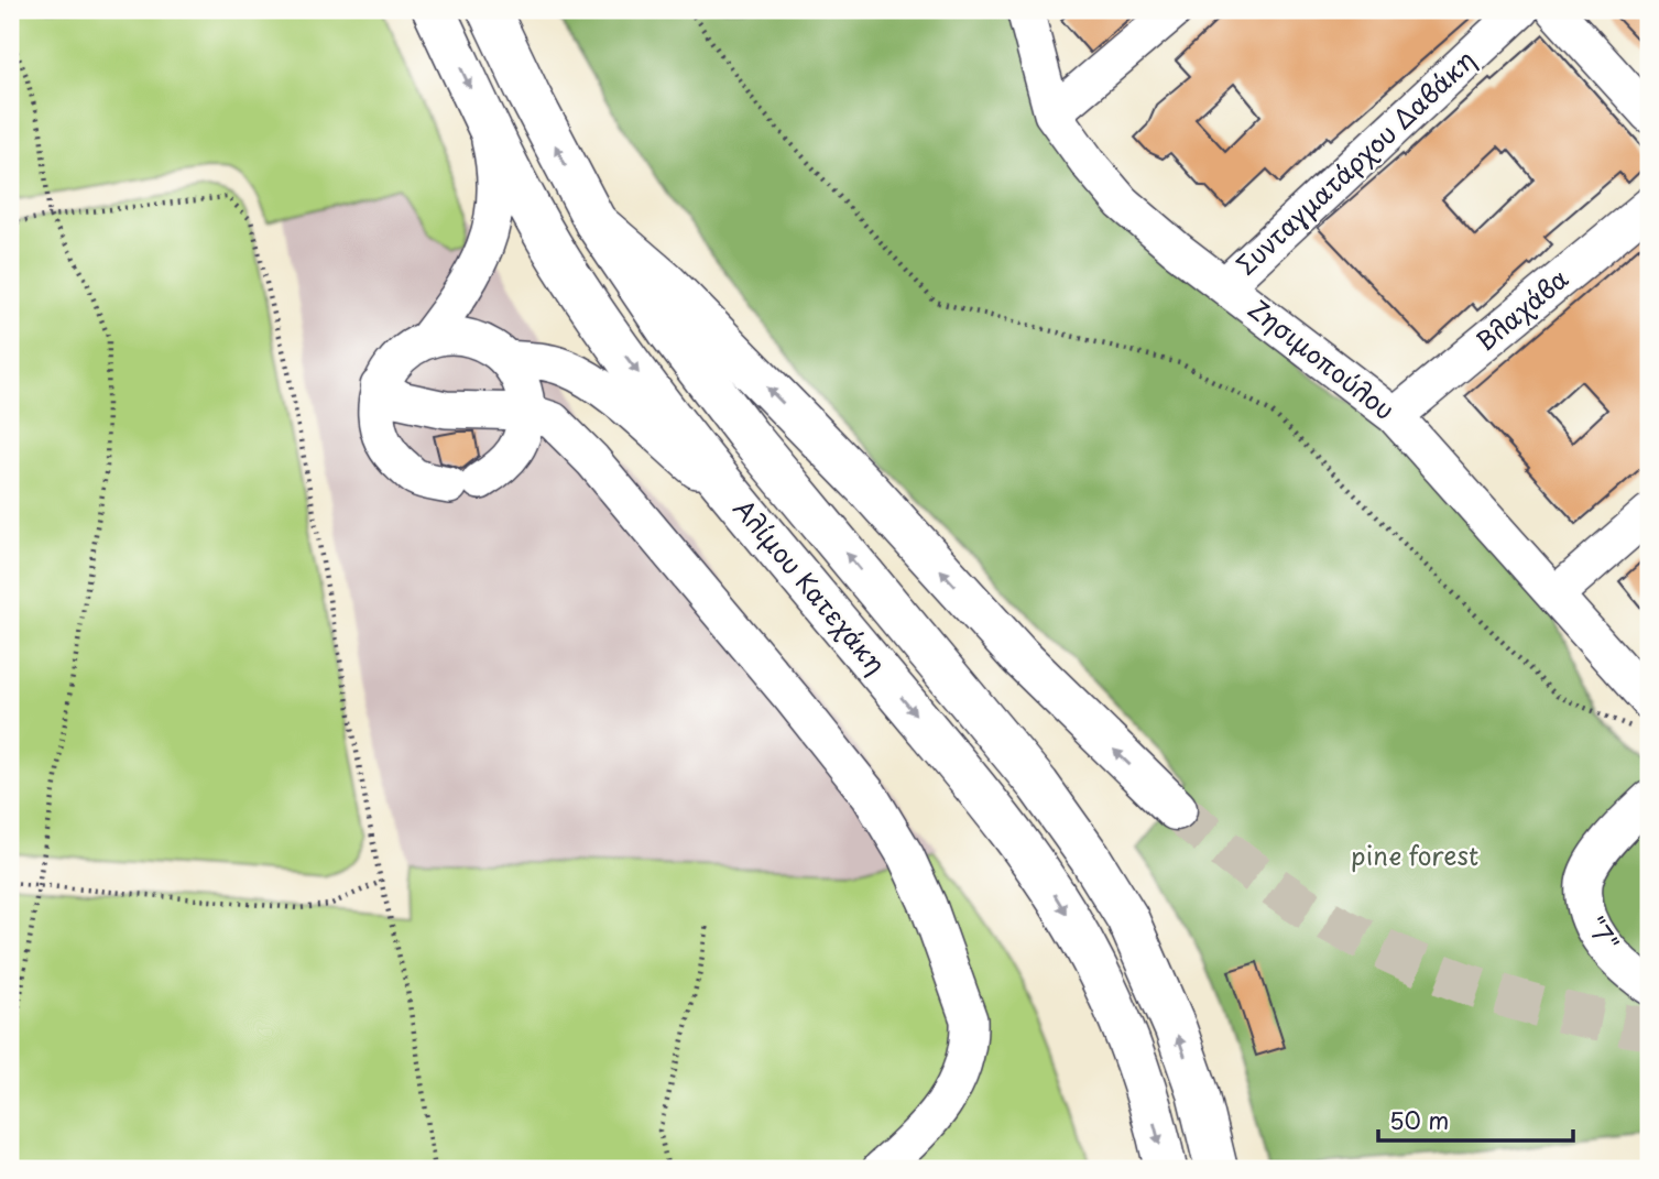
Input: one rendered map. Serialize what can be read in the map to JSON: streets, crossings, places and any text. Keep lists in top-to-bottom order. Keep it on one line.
{"streets":{"main road":["Αλίμου Κατεχάκη"],"street":["Συνταγματάρχου Δαβάκη","Βλαχάβα","Ζησιμοπούλου","\"7\""]},"crossings":[["Συνταγματάρχου Δαβάκη","Ζησιμοπούλου"],["Βλαχάβα","Ζησιμοπούλου"]],"parks":["pine forest"],"scale_bar":"50 m"}
